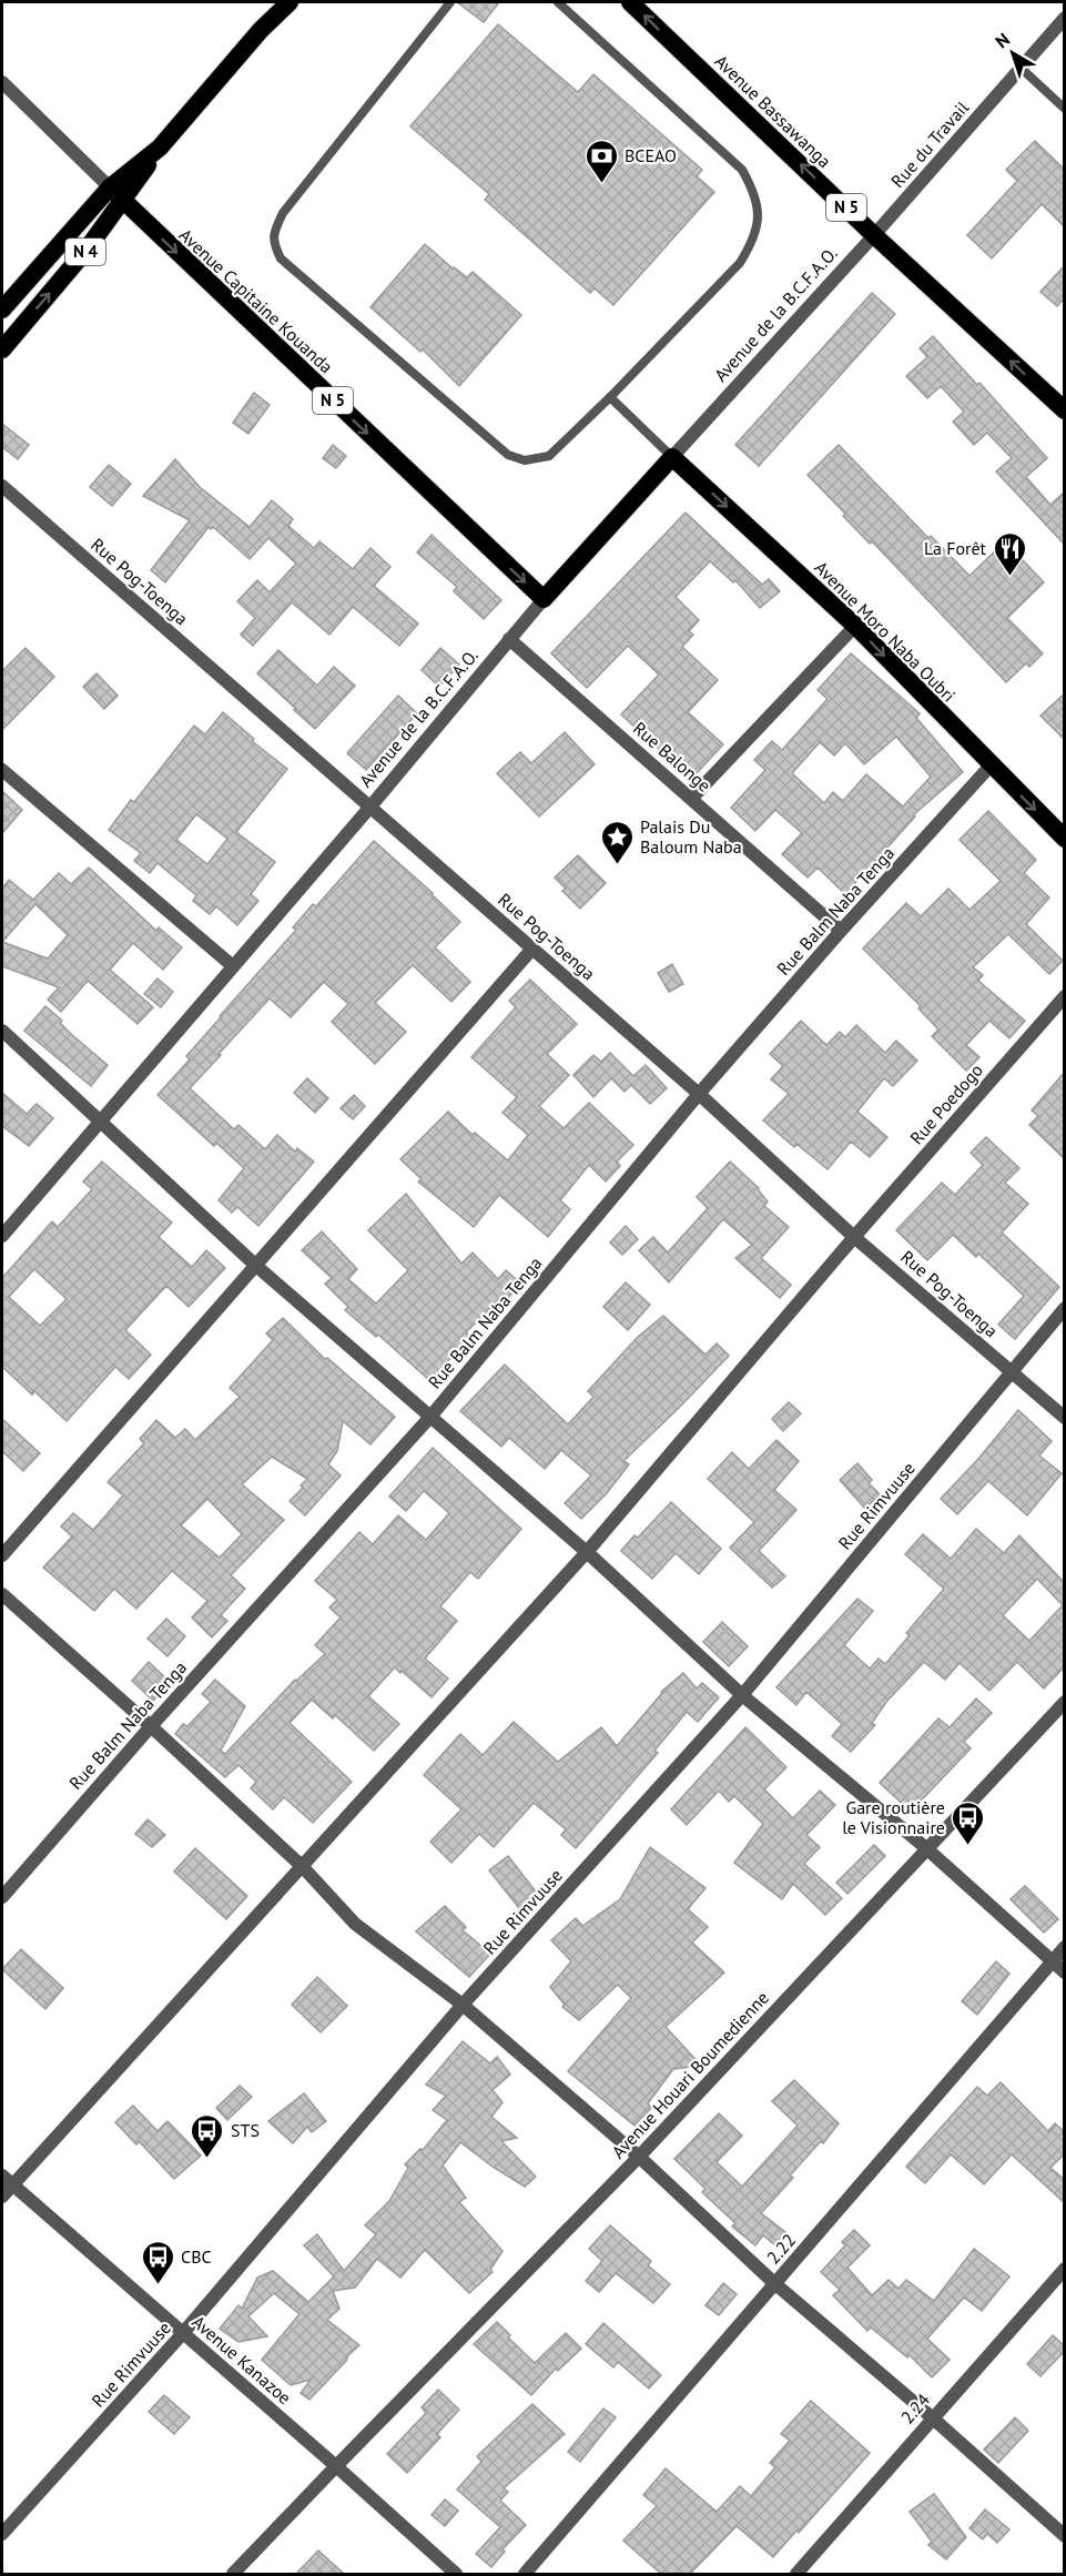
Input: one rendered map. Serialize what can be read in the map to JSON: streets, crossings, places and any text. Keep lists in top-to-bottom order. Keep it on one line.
{"streets":{"highway":["Avenue Bassawanga","N 5","N 4","Avenue Capitaine Kouanda","Avenue de la B.C.F.A.O.","Avenue Moro Naba Oubri"],"street":["Rue du Travail","Rue Pog-Toenga","Rue Balonge","Rue Balm Naba Tenga","Rue Poedogo","Rue Rimvuuse","Avenue Houari Boumedienne","2.22","Avenue Kanazoe","2.24"]},"crossings":[["Avenue Bassawanga","Rue du Travail"],["Avenue Bassawanga","Avenue de la B.C.F.A.O."],["Rue du Travail","Avenue de la B.C.F.A.O."],["N 4","Avenue Capitaine Kouanda"],["Avenue Capitaine Kouanda","Avenue de la B.C.F.A.O."],["Avenue de la B.C.F.A.O.","Rue Pog-Toenga"],["Avenue de la B.C.F.A.O.","Avenue Moro Naba Oubri"],["Avenue de la B.C.F.A.O.","Rue Balonge"],["Rue Pog-Toenga","Rue Balm Naba Tenga"],["Rue Pog-Toenga","Rue Poedogo"],["Rue Pog-Toenga","Rue Rimvuuse"],["Avenue Moro Naba Oubri","Rue Balm Naba Tenga"],["Rue Balonge","Rue Balm Naba Tenga"],["Rue Poedogo","Avenue Kanazoe"],["Rue Rimvuuse","Avenue Kanazoe"],["Avenue Houari Boumedienne","Avenue Kanazoe"]],"one_way":["Avenue Bassawanga","Avenue Capitaine Kouanda","Avenue Moro Naba Oubri"],"places":{"bank":["BCEAO"],"restaurant":["La Forêt"],"place":["Palais Du Baloum Naba"],"bus stop":["Gare routière le Visionnaire","STS","CBC"]},"north":"top left"}
